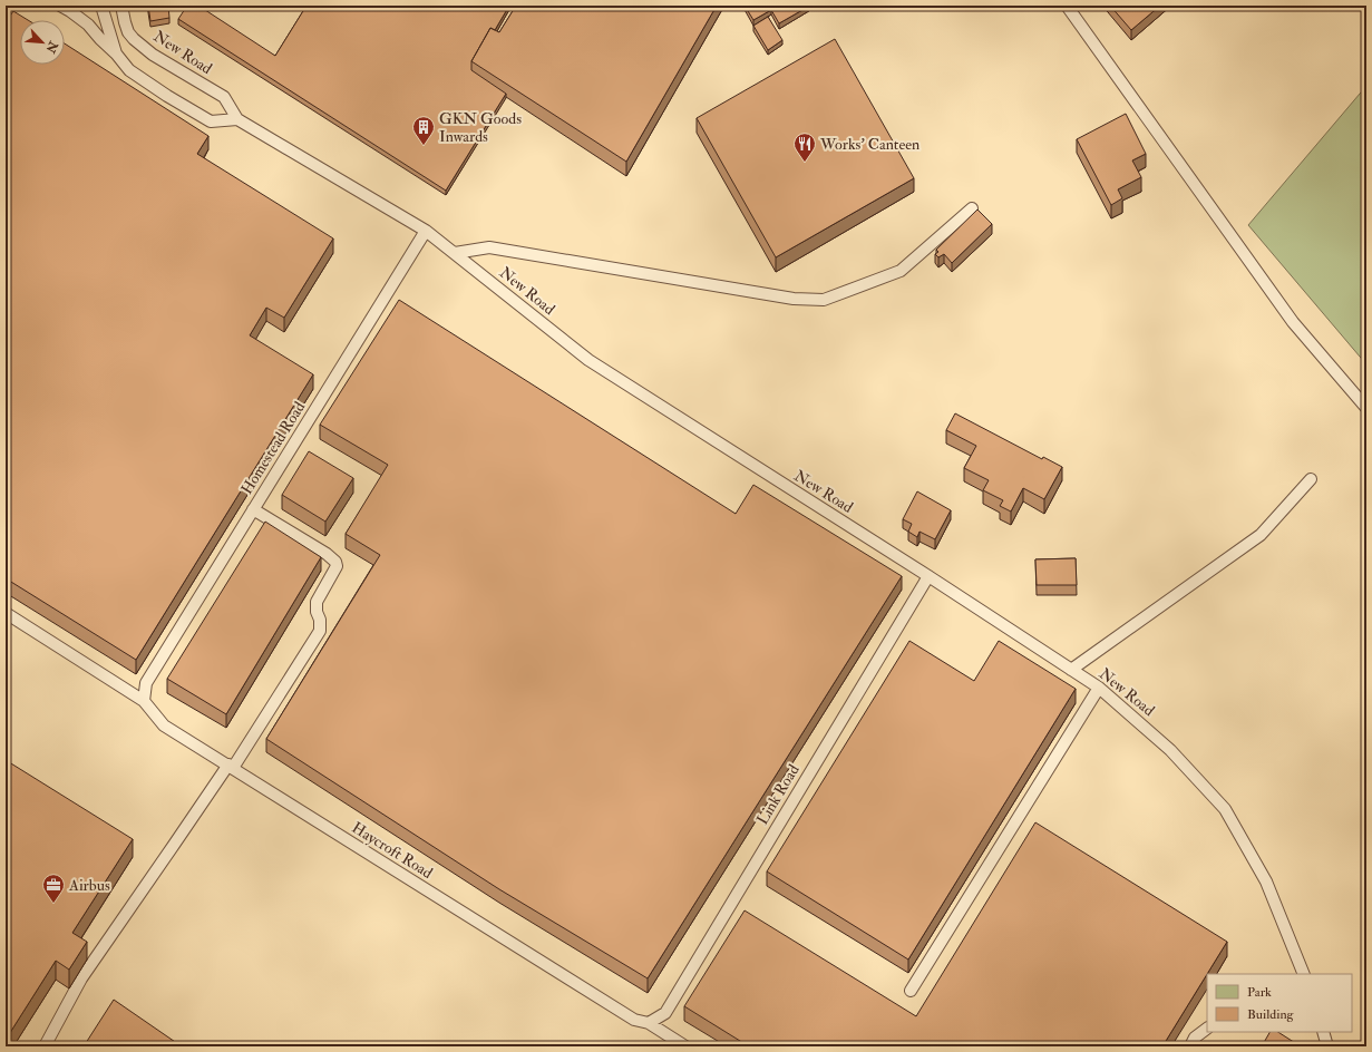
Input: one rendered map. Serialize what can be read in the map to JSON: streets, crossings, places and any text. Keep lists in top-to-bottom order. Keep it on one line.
{"streets":{"lane":["New Road","Homestead Road","Link Road","Haycroft Road"]},"crossings":[["New Road","Homestead Road"],["New Road","Link Road"],["Homestead Road","Haycroft Road"],["Link Road","Haycroft Road"]],"places":{"building":["GKN Goods Inwards"],"restaurant":["Works' Canteen"],"office":["Airbus"]},"legend":["Park","Building"],"north":"bottom right"}
